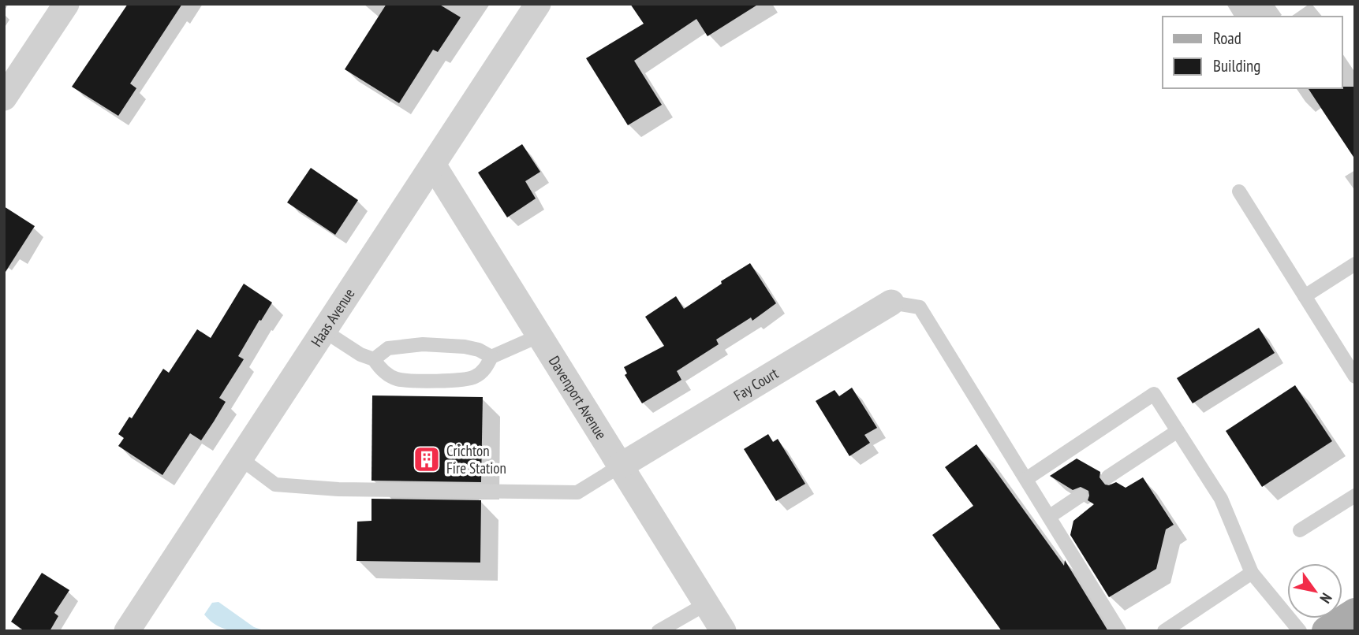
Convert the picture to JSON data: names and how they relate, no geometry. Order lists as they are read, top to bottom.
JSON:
{
  "streets": {
    "street": ["Haas Avenue", "Fay Court", "Davenport Avenue"]
  },
  "crossings": [
    ["Haas Avenue", "Davenport Avenue"],
    ["Fay Court", "Davenport Avenue"]
  ],
  "places": {
    "building": ["Crichton Fire Station"]
  },
  "legend": ["Road", "Building"],
  "north": "bottom right"
}
